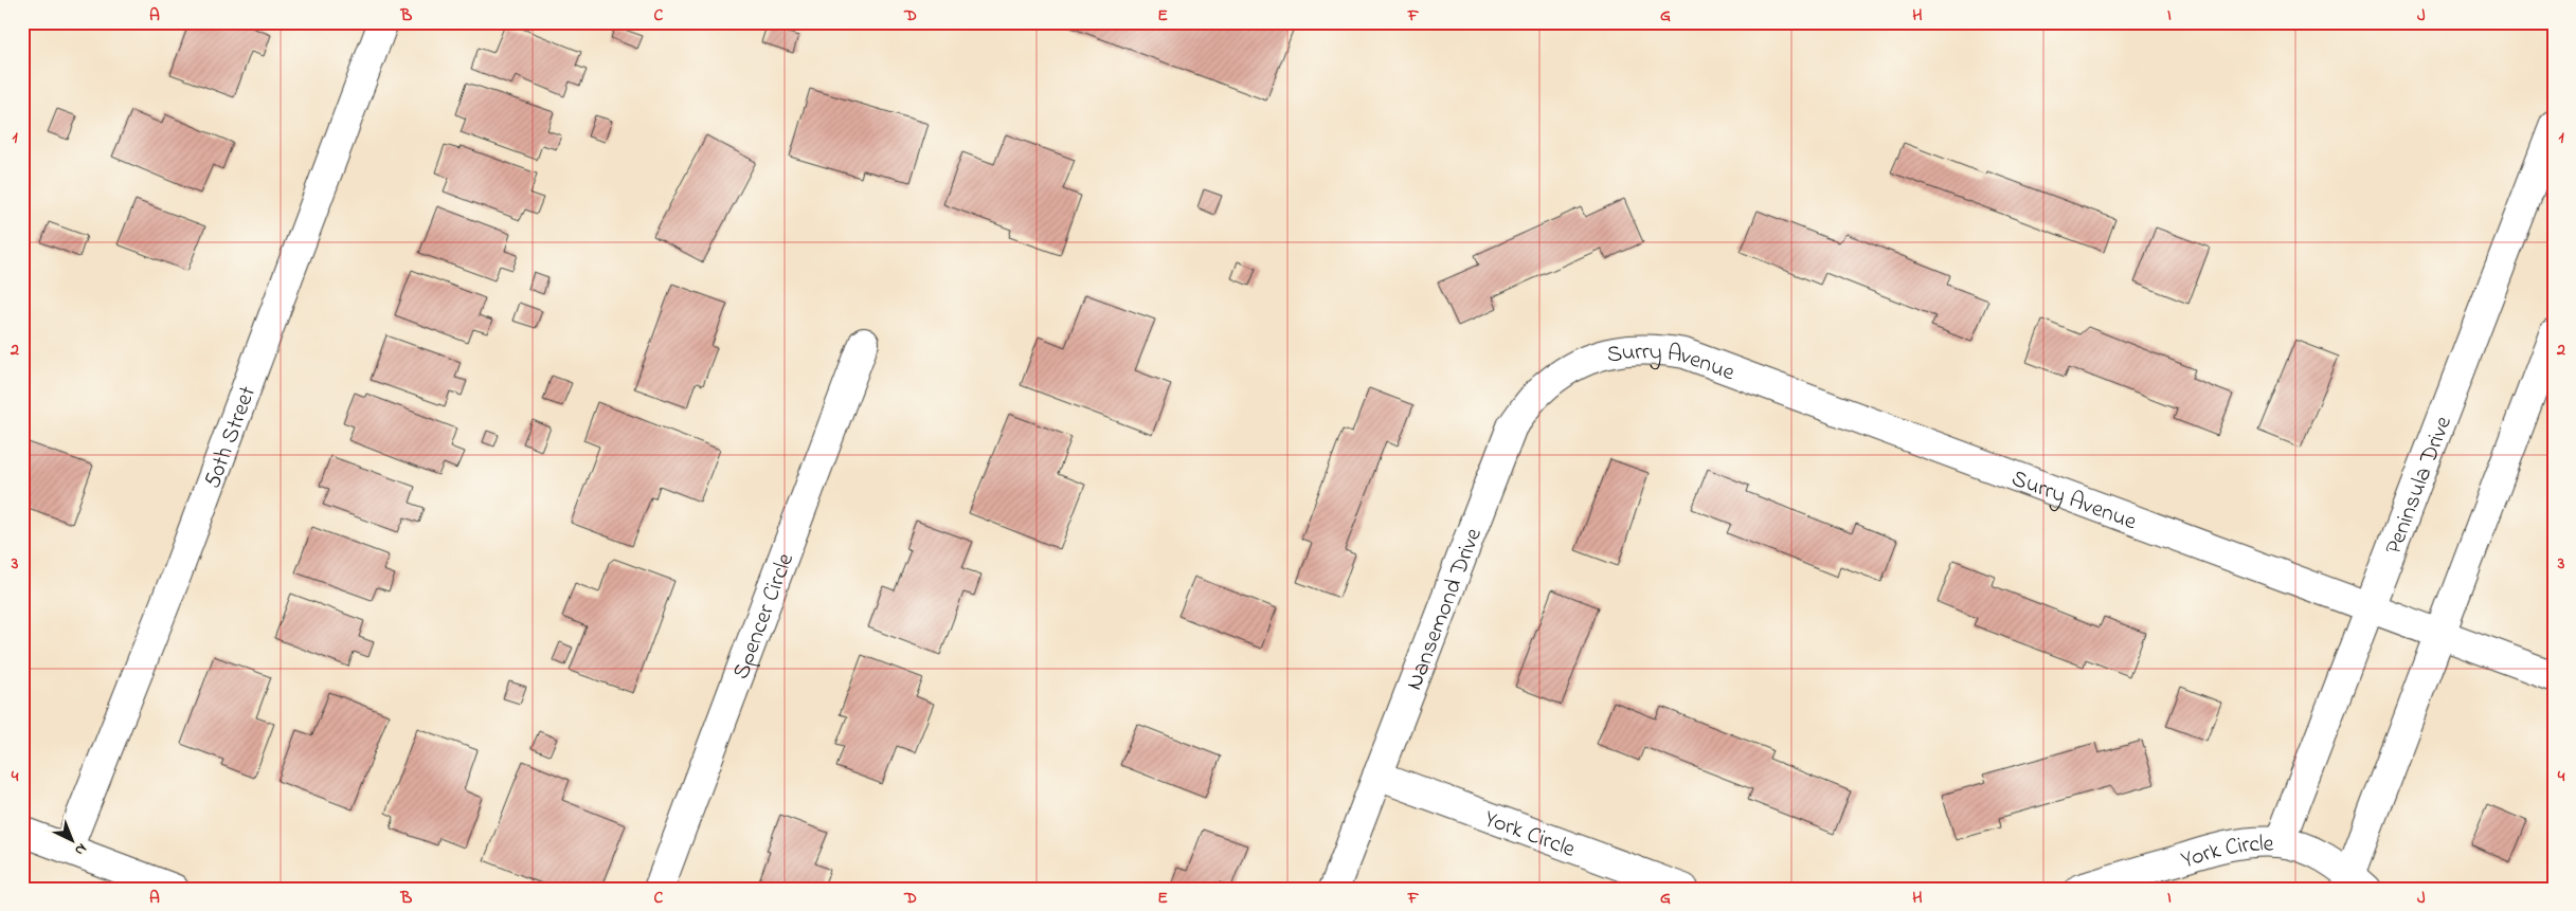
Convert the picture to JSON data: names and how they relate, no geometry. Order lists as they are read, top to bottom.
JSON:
{
  "streets": {
    "street": [
      "Surry Avenue",
      "50th Street",
      "Peninsula Drive",
      "Nansemond Drive",
      "Spencer Circle",
      "York Circle"
    ]
  },
  "crossings": [
    ["Surry Avenue", "Peninsula Drive"],
    ["Surry Avenue", "Nansemond Drive"],
    ["Peninsula Drive", "York Circle"],
    ["Nansemond Drive", "York Circle"]
  ],
  "north": "bottom right",
  "grid": {
    "columns": [
      "A",
      "B",
      "C",
      "D",
      "E",
      "F",
      "G",
      "H",
      "I",
      "J"
    ],
    "rows": [
      "1",
      "2",
      "3",
      "4"
    ]
  }
}
